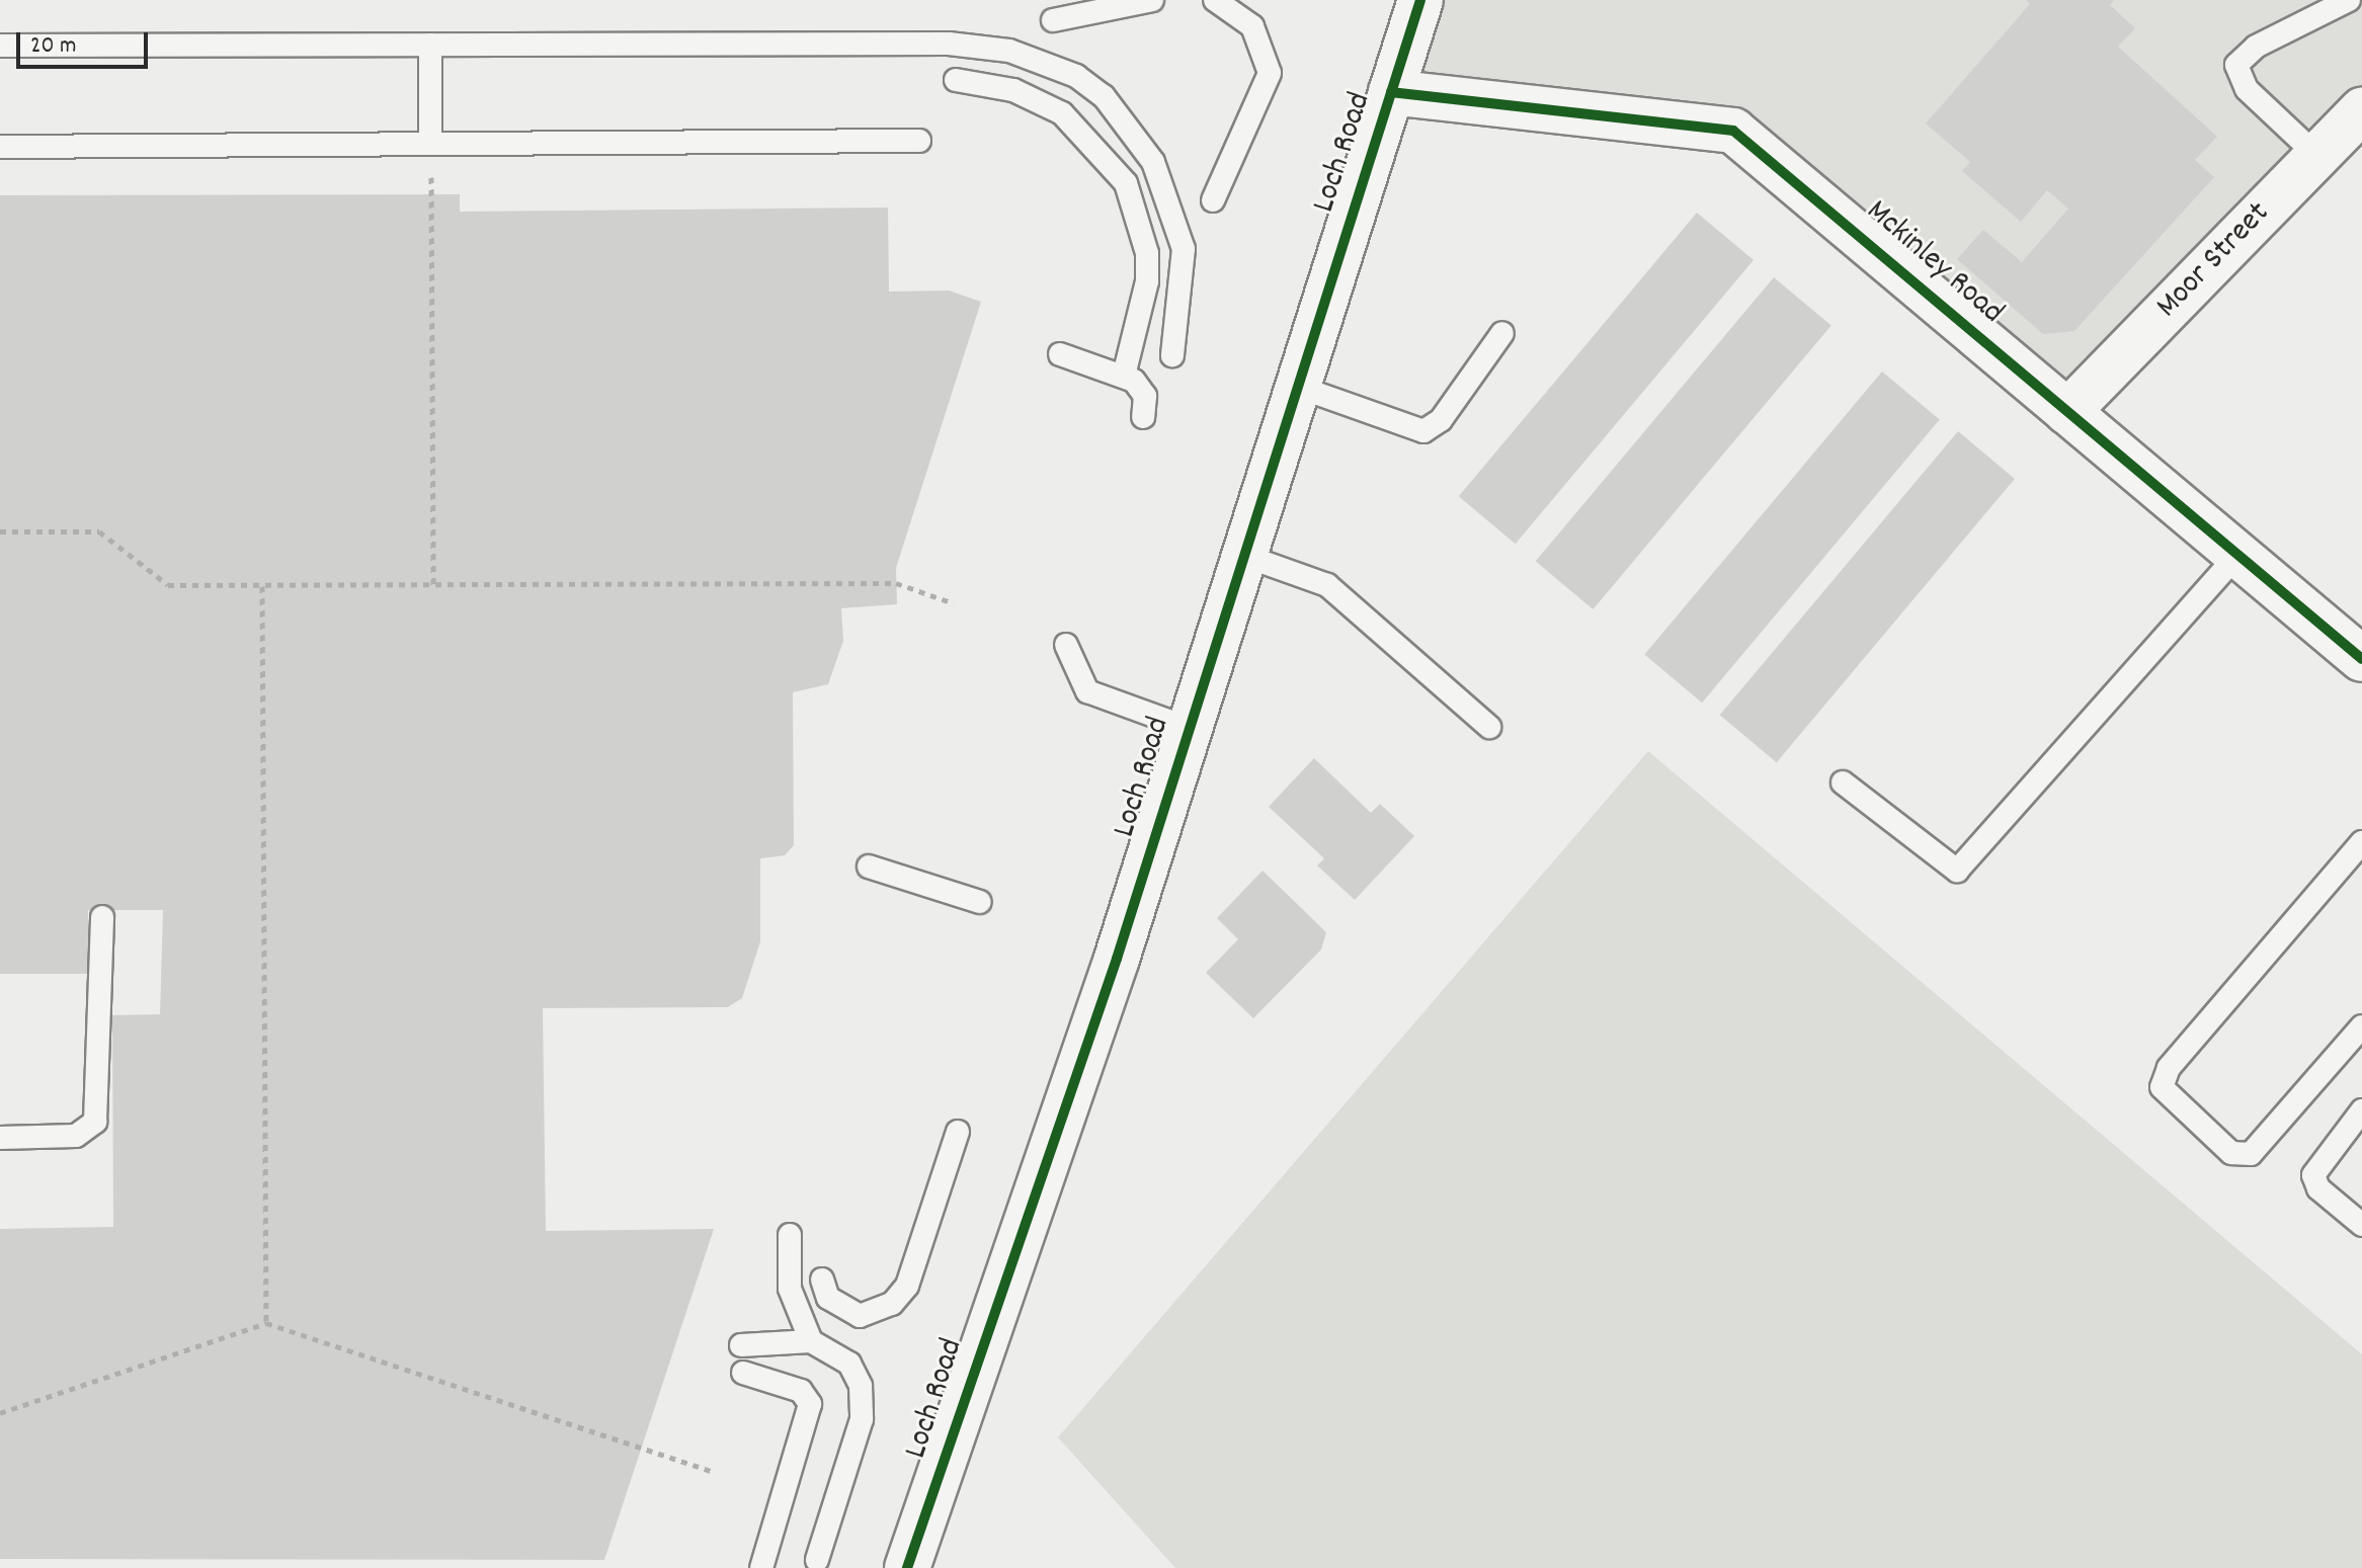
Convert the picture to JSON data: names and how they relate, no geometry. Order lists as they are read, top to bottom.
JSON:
{
  "streets": {
    "street": ["Loch Road", "Moor Street", "Mckinley Road"]
  },
  "crossings": [
    ["Loch Road", "Mckinley Road"],
    ["Moor Street", "Mckinley Road"]
  ],
  "scale_bar": "20 m"
}
